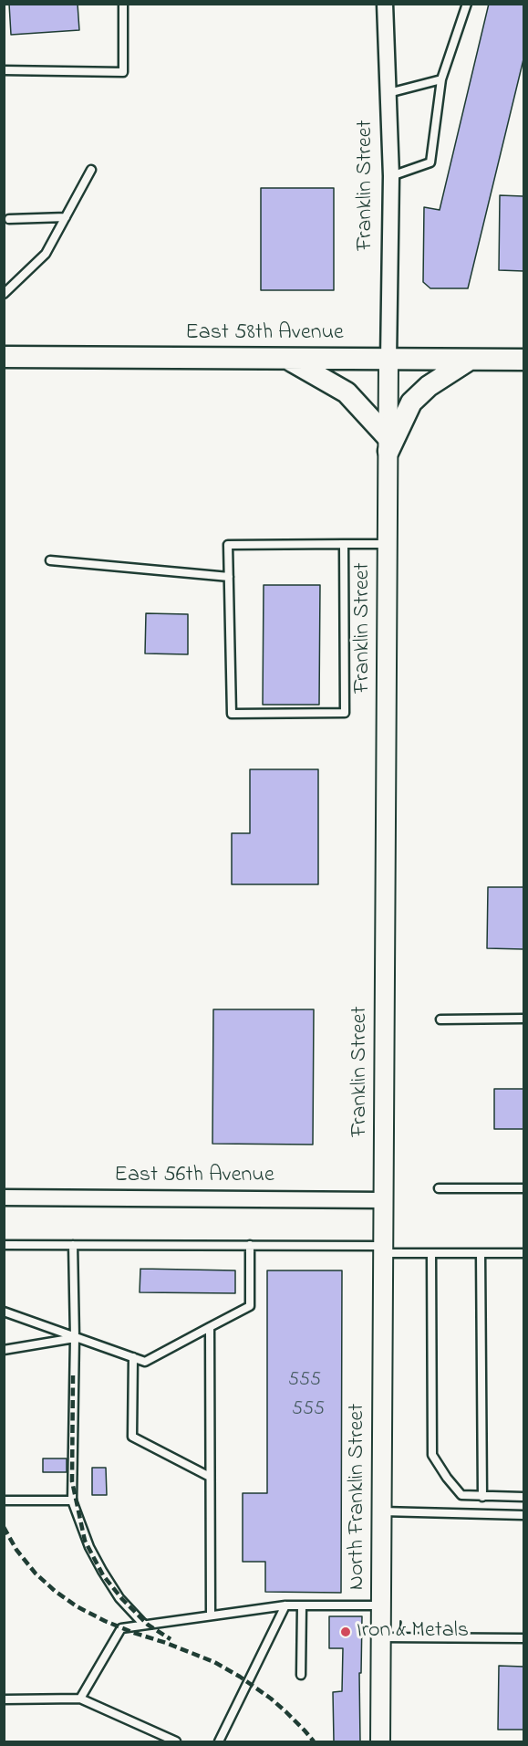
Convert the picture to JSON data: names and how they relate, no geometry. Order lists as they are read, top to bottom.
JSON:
{
  "streets": {
    "main road": ["East 58th Avenue"],
    "street": ["Franklin Street", "East 56th Avenue", "North Franklin Street"]
  },
  "crossings": [
    ["Franklin Street", "East 58th Avenue"],
    ["Franklin Street", "East 56th Avenue"],
    ["Franklin Street", "North Franklin Street"]
  ],
  "places": ["Iron & Metals"],
  "house_numbers": ["555", "555"]
}
